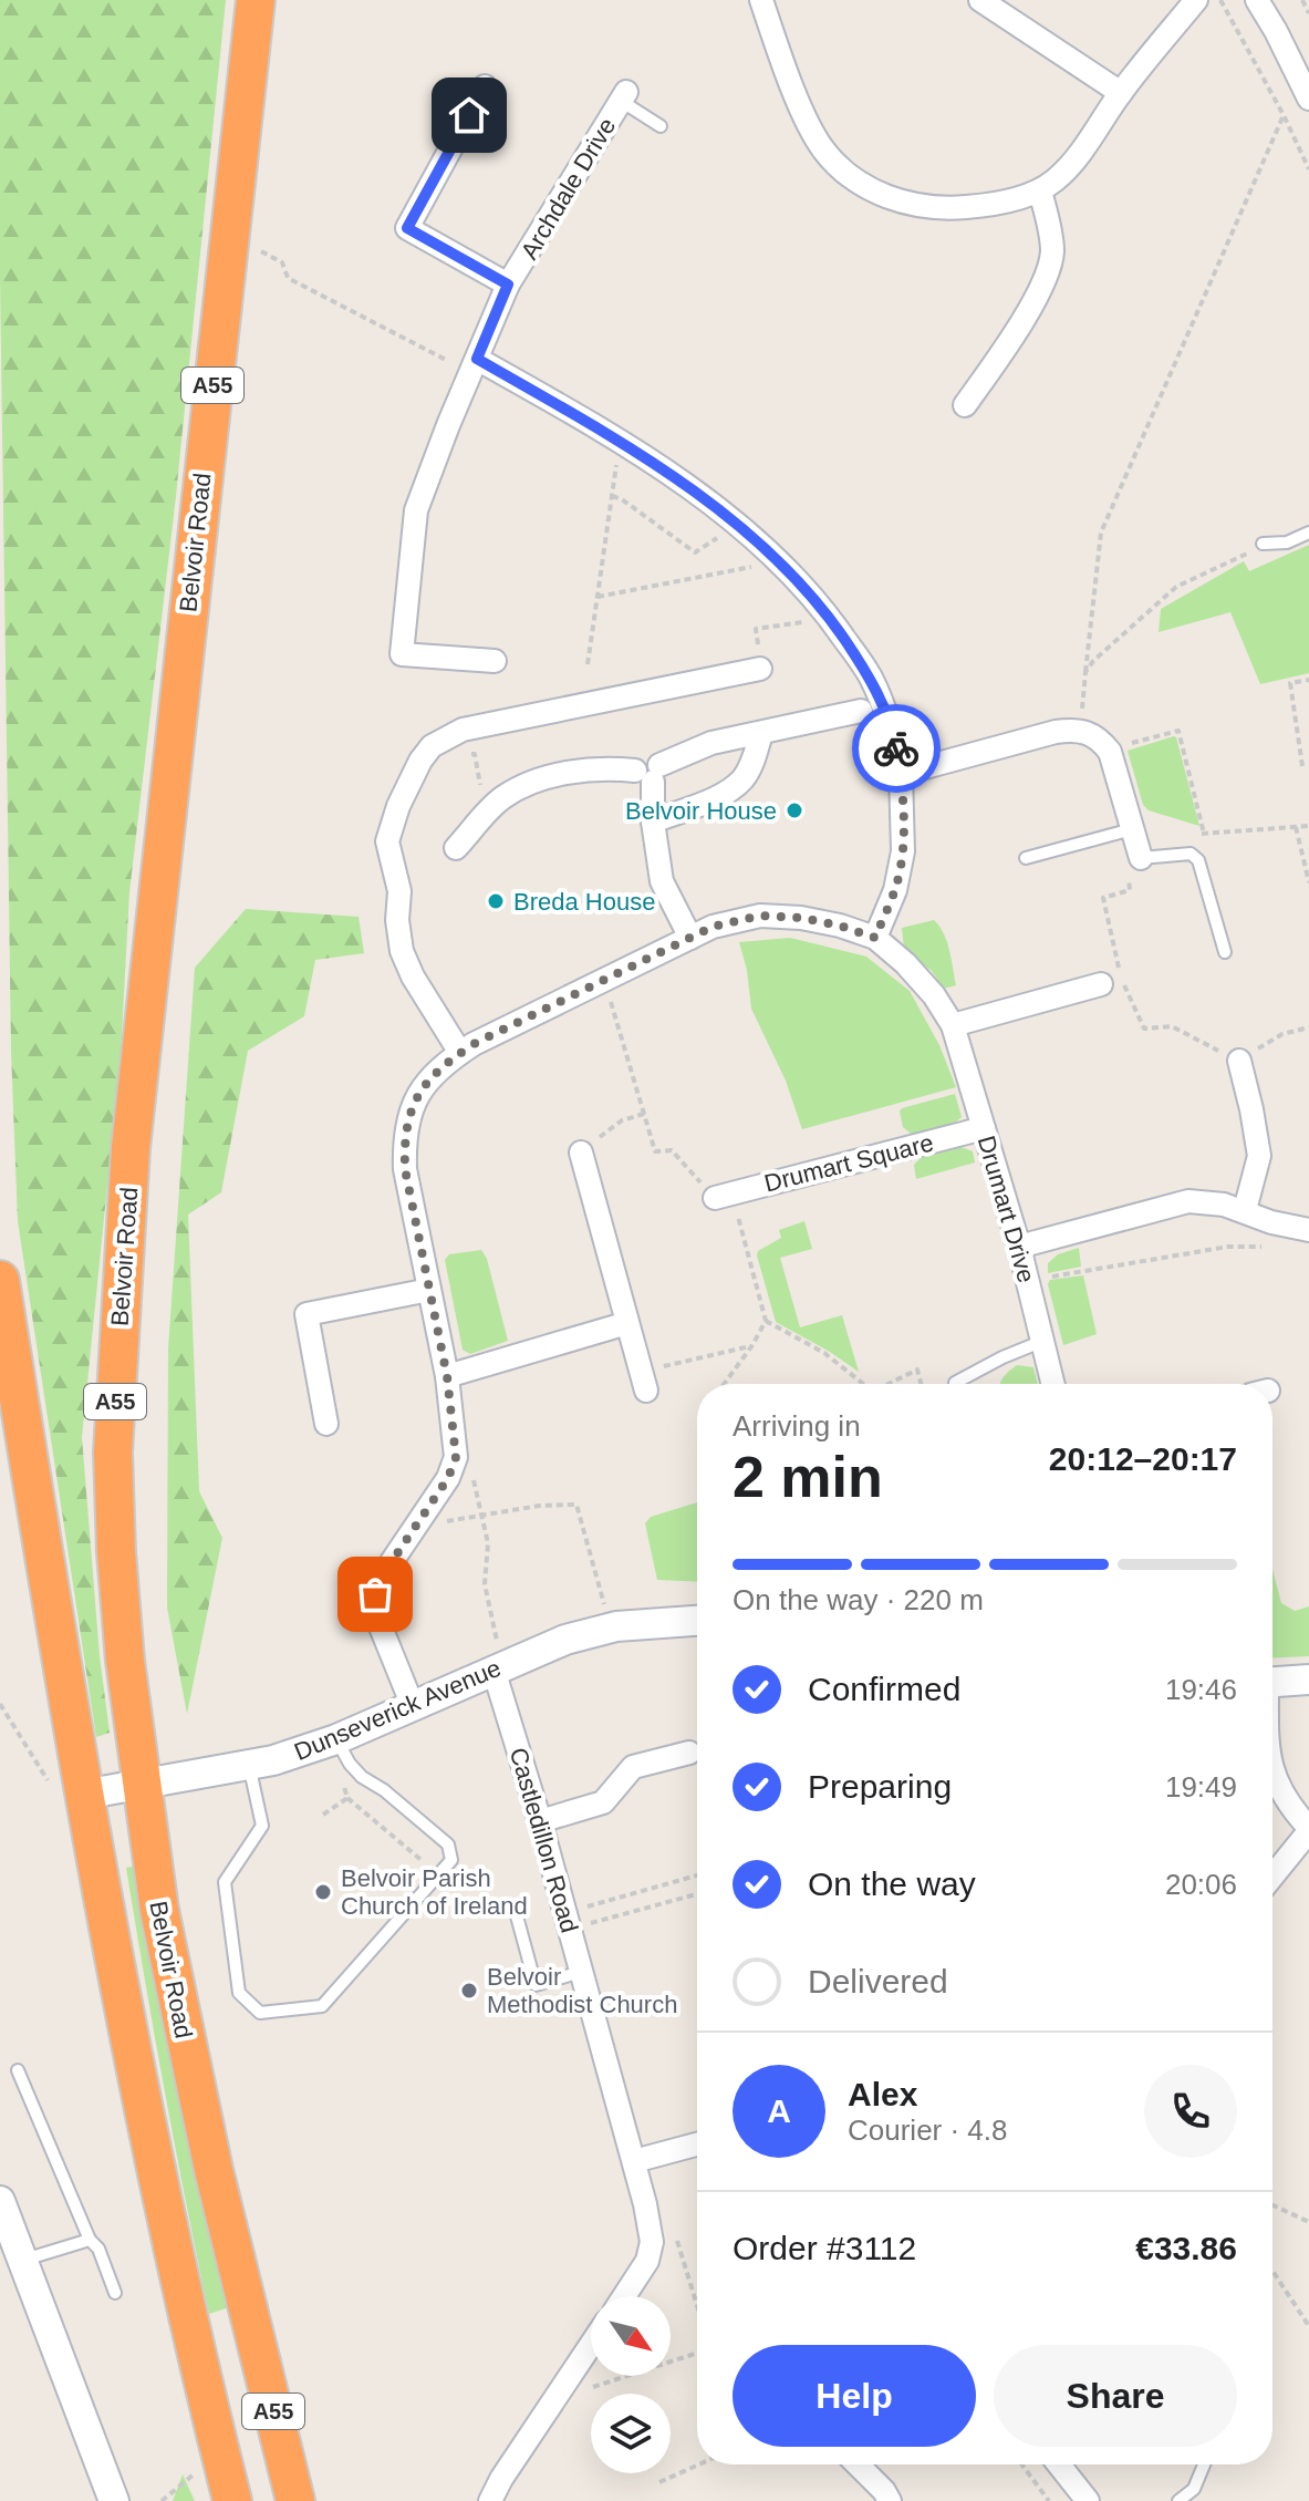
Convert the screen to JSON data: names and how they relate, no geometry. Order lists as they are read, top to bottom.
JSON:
{
  "streets": {
    "highway": ["A55", "Belvoir Road"],
    "street": [
      "Archdale Drive",
      "Drumart Square",
      "Drumart Drive",
      "Dunseverick Avenue",
      "Castledillon Road"
    ]
  },
  "crossings": [
    ["A55", "Dunseverick Avenue"],
    ["Belvoir Road", "Dunseverick Avenue"],
    ["Drumart Square", "Drumart Drive"],
    ["Dunseverick Avenue", "Castledillon Road"]
  ],
  "places": [
    "Belvoir House",
    "Breda House",
    "Belvoir Parish Church of Ireland",
    "Belvoir Methodist Church"
  ],
  "north": "bottom right",
  "page": {
    "heading": ["2 min", "Arriving in", "20:12–20:17"],
    "panel": [
      "Alex",
      "Courier · 4.8",
      "Order #3112",
      "€33.86"
    ],
    "bar": "On the way · 220 m",
    "list": [
      ["Confirmed", "19:46"],
      ["Preparing", "19:49"],
      ["On the way", "20:06"],
      "Delivered"
    ],
    "round": "A",
    "buttons": ["Help", "Share"]
  }
}
